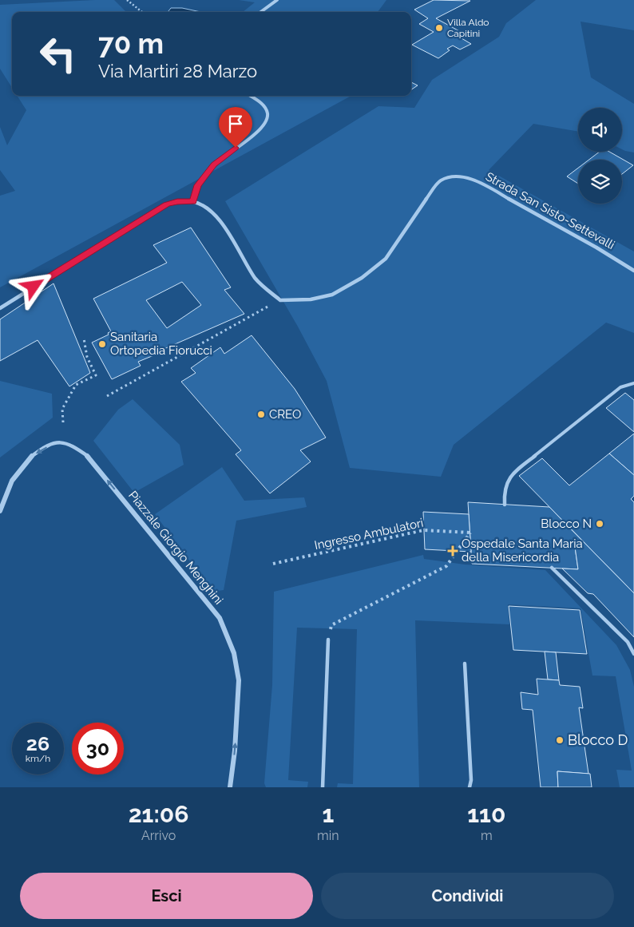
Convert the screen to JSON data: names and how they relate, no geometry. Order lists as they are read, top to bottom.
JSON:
{
  "streets": {
    "street": ["Strada San Sisto-Settevalli", "Piazzale Giorgio Menghini"],
    "path": ["Ingresso Ambulatori"]
  },
  "places": {
    "other": [
      "Villa Aldo Capitini",
      "Sanitaria Ortopedia Fiorucci",
      "CREO",
      "Blocco N",
      "Blocco D"
    ],
    "health": ["Ospedale Santa Maria della Misericordia"]
  },
  "page": {
    "turn": ["70 m", "Via Martiri 28 Marzo"],
    "speed": "26 km/h",
    "limit": "30",
    "eta": [
      "21:06",
      "Arrivo",
      "1",
      "min",
      "110",
      "m"
    ],
    "buttons": ["Esci", "Condividi"]
  }
}
